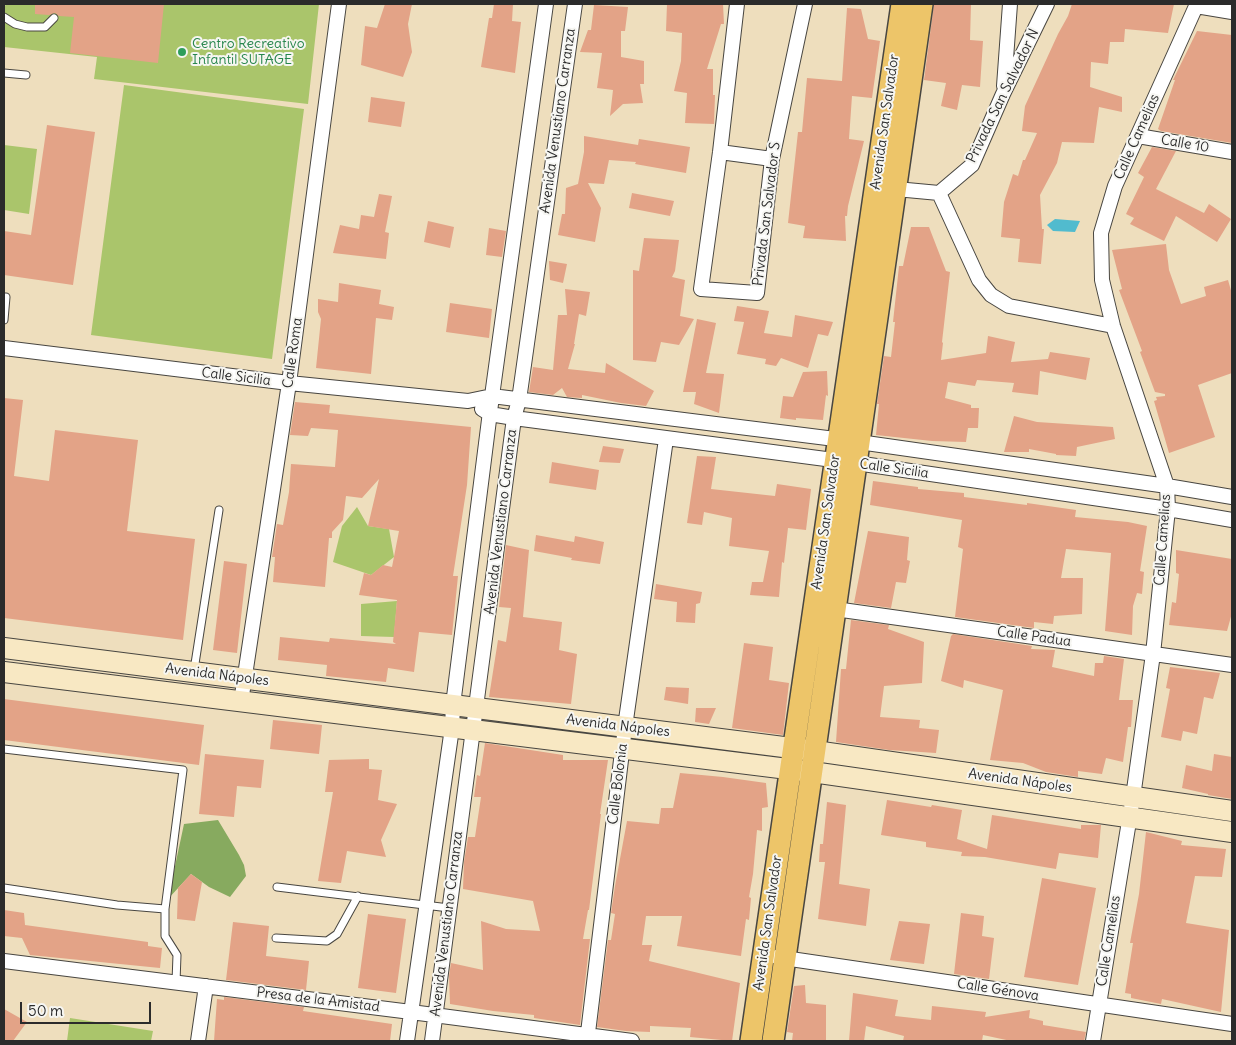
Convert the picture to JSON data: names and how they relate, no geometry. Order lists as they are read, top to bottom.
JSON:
{
  "streets": {
    "main road": ["Avenida San Salvador", "Avenida Nápoles"],
    "street": [
      "Privada San Salvador N",
      "Avenida Venustiano Carranza",
      "Calle Camelias",
      "Calle 10",
      "Privada San Salvador S",
      "Calle Roma",
      "Calle Sicilia",
      "Calle Padua",
      "Calle Bolonia",
      "Calle Génova",
      "Presa de la Amistad"
    ]
  },
  "crossings": [
    ["Avenida Venustiano Carranza", "Calle Sicilia"],
    ["Avenida Venustiano Carranza", "Avenida Nápoles"],
    ["Avenida Venustiano Carranza", "Presa de la Amistad"],
    ["Avenida San Salvador", "Calle Sicilia"],
    ["Avenida San Salvador", "Calle Padua"],
    ["Avenida San Salvador", "Avenida Nápoles"],
    ["Avenida San Salvador", "Calle Génova"],
    ["Calle Camelias", "Calle 10"],
    ["Calle Camelias", "Calle Sicilia"],
    ["Calle Camelias", "Calle Padua"],
    ["Calle Camelias", "Avenida Nápoles"],
    ["Calle Camelias", "Calle Génova"],
    ["Calle Roma", "Calle Sicilia"],
    ["Calle Roma", "Avenida Nápoles"],
    ["Calle Sicilia", "Calle Bolonia"],
    ["Avenida Nápoles", "Calle Bolonia"],
    ["Calle Bolonia", "Presa de la Amistad"]
  ],
  "places": ["Centro Recreativo Infantil SUTAGE"],
  "scale_bar": "50 m"
}
